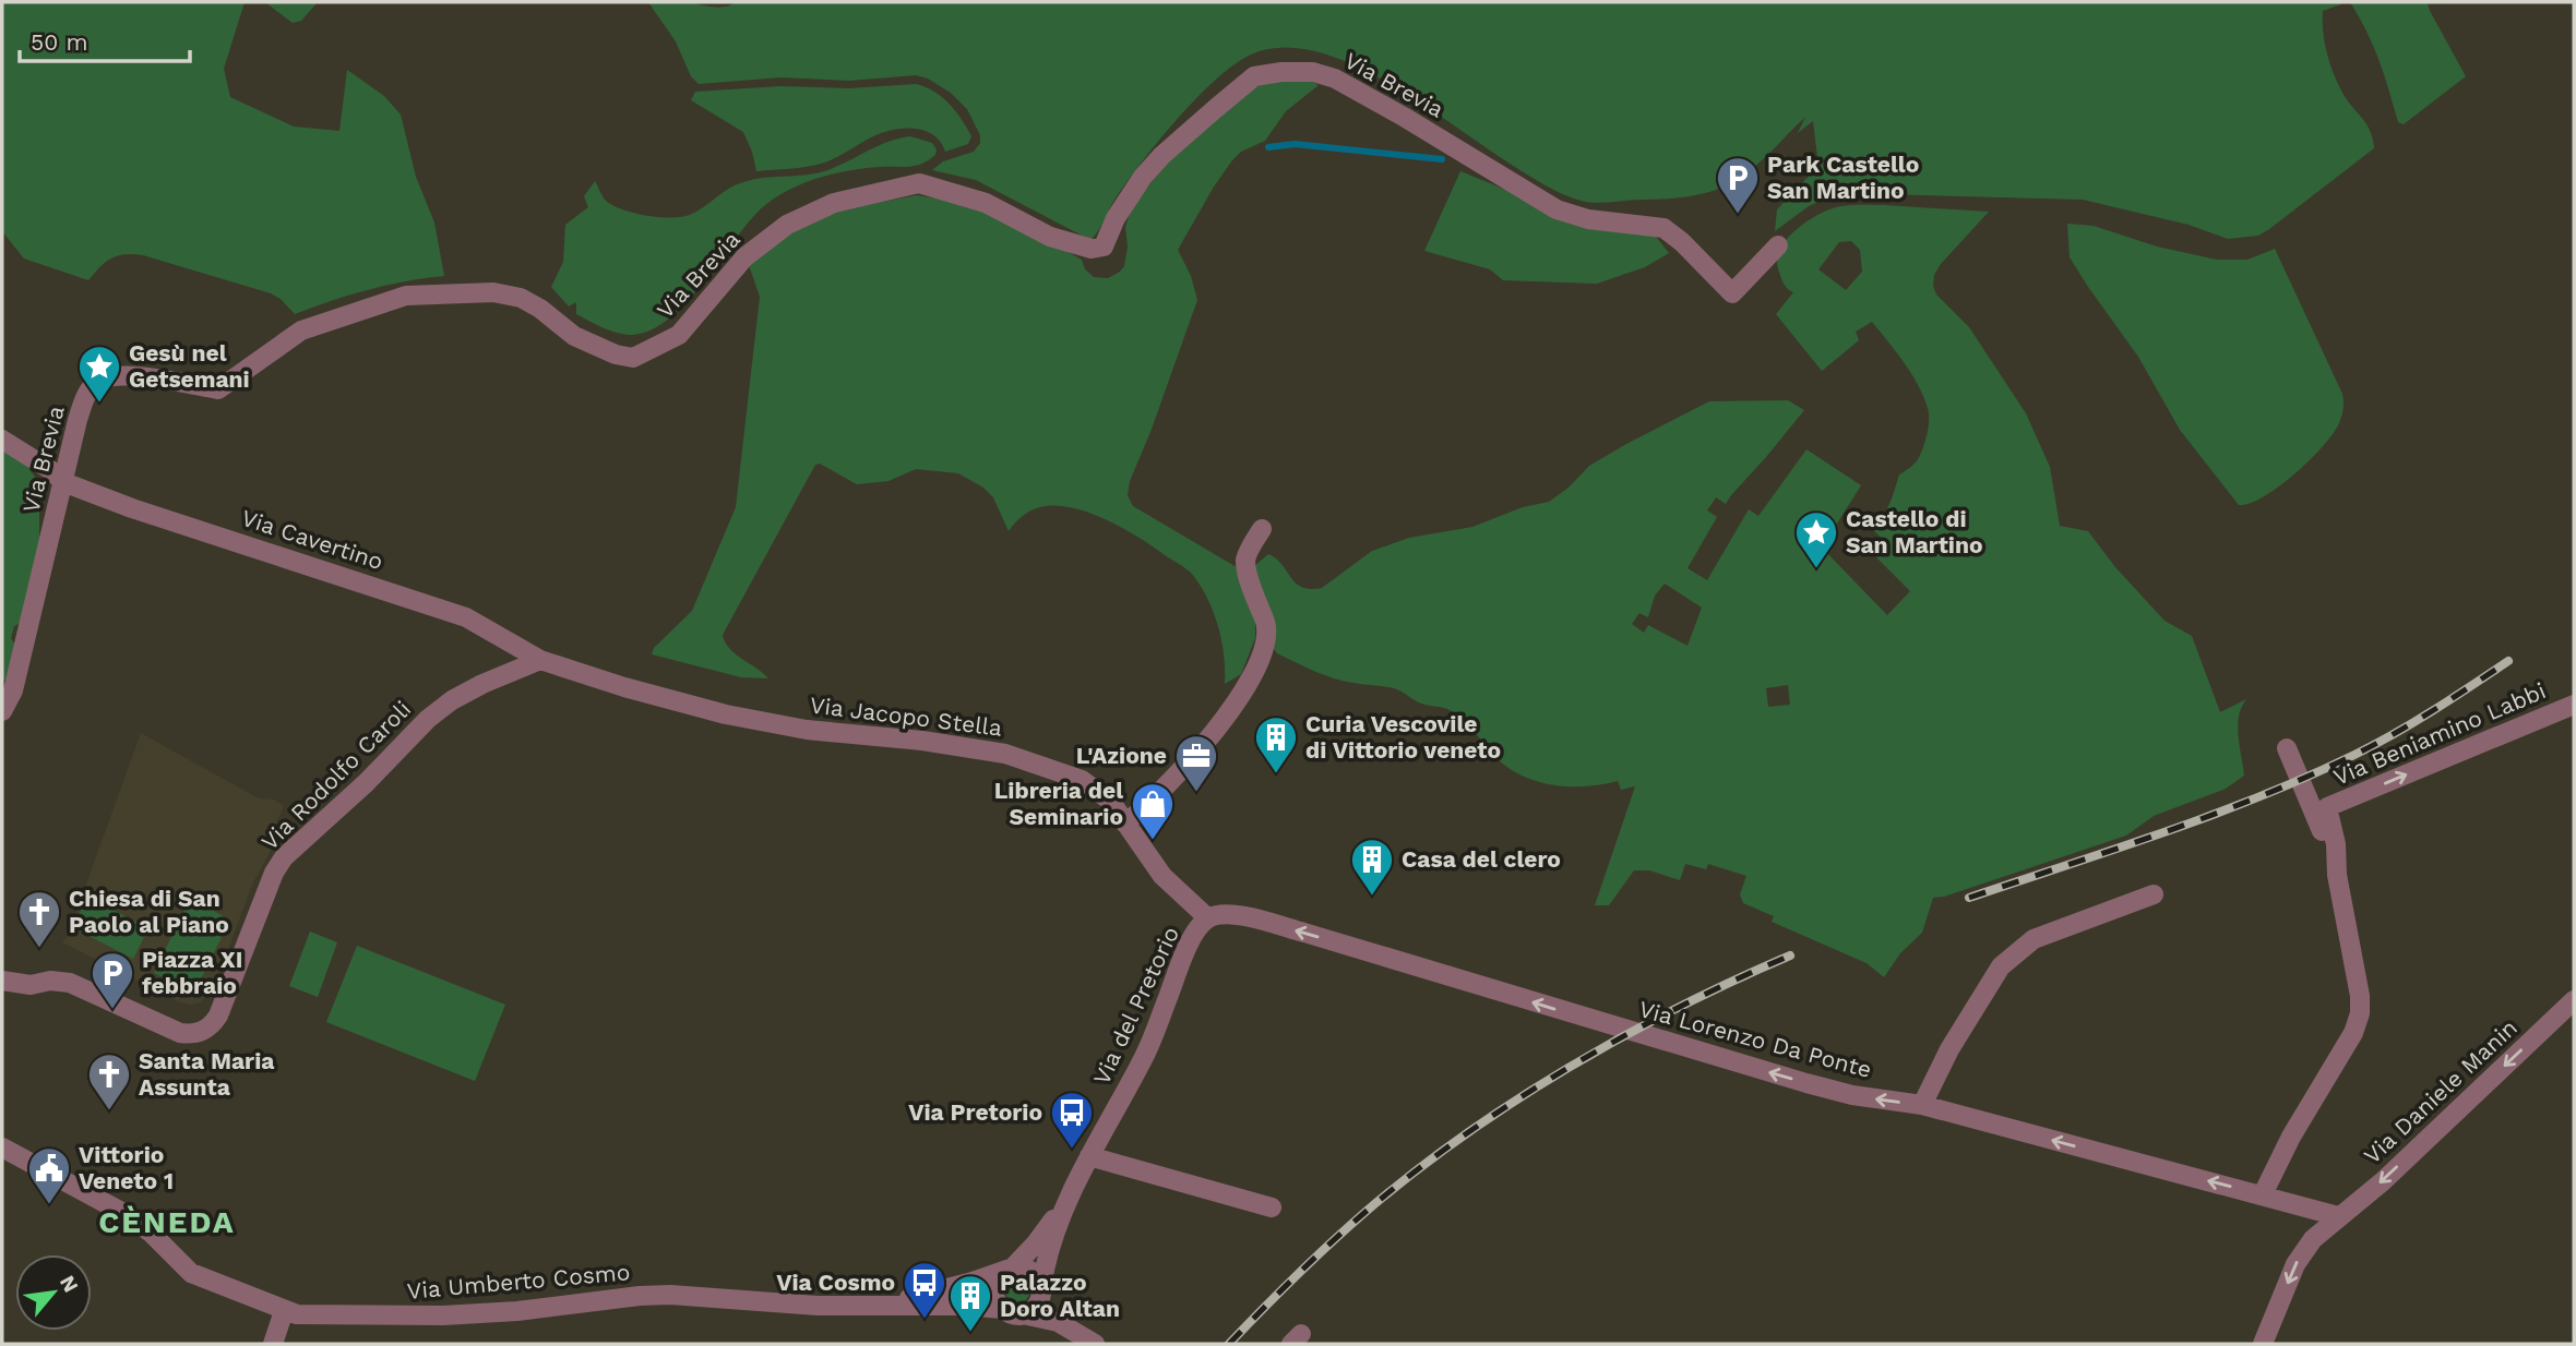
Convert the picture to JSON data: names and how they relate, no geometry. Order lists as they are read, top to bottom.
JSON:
{
  "streets": {
    "street": [
      "Via Brevia",
      "Via Cavertino",
      "Via Jacopo Stella",
      "Via Beniamino Labbi",
      "Via Rodolfo Caroli",
      "Via del Pretorio",
      "Via Lorenzo Da Ponte",
      "Via Daniele Manin",
      "Via Umberto Cosmo"
    ]
  },
  "crossings": [
    ["Via Brevia", "Via Cavertino"],
    ["Via Cavertino", "Via Jacopo Stella"],
    ["Via Cavertino", "Via Rodolfo Caroli"],
    ["Via Jacopo Stella", "Via Rodolfo Caroli"],
    ["Via Jacopo Stella", "Via del Pretorio"],
    ["Via Jacopo Stella", "Via Lorenzo Da Ponte"],
    ["Via Beniamino Labbi", "Via Lorenzo Da Ponte"],
    ["Via del Pretorio", "Via Lorenzo Da Ponte"],
    ["Via del Pretorio", "Via Umberto Cosmo"],
    ["Via Lorenzo Da Ponte", "Via Daniele Manin"]
  ],
  "one_way": ["Via Beniamino Labbi", "Via Lorenzo Da Ponte", "Via Daniele Manin"],
  "districts": ["CÈNEDA"],
  "places": {
    "parking": ["Park Castello San Martino", "Piazza XI febbraio"],
    "place": ["Gesù nel Getsemani", "Castello di San Martino"],
    "building": ["Curia Vescovile di Vittorio veneto", "Casa del clero", "Palazzo Doro Altan"],
    "office": ["L'Azione"],
    "shop": ["Libreria del Seminario"],
    "church": ["Chiesa di San Paolo al Piano", "Santa Maria Assunta"],
    "bus stop": ["Via Pretorio", "Via Cosmo"],
    "public building": ["Vittorio Veneto 1"]
  },
  "scale_bar": "50 m",
  "north": "top right"
}
